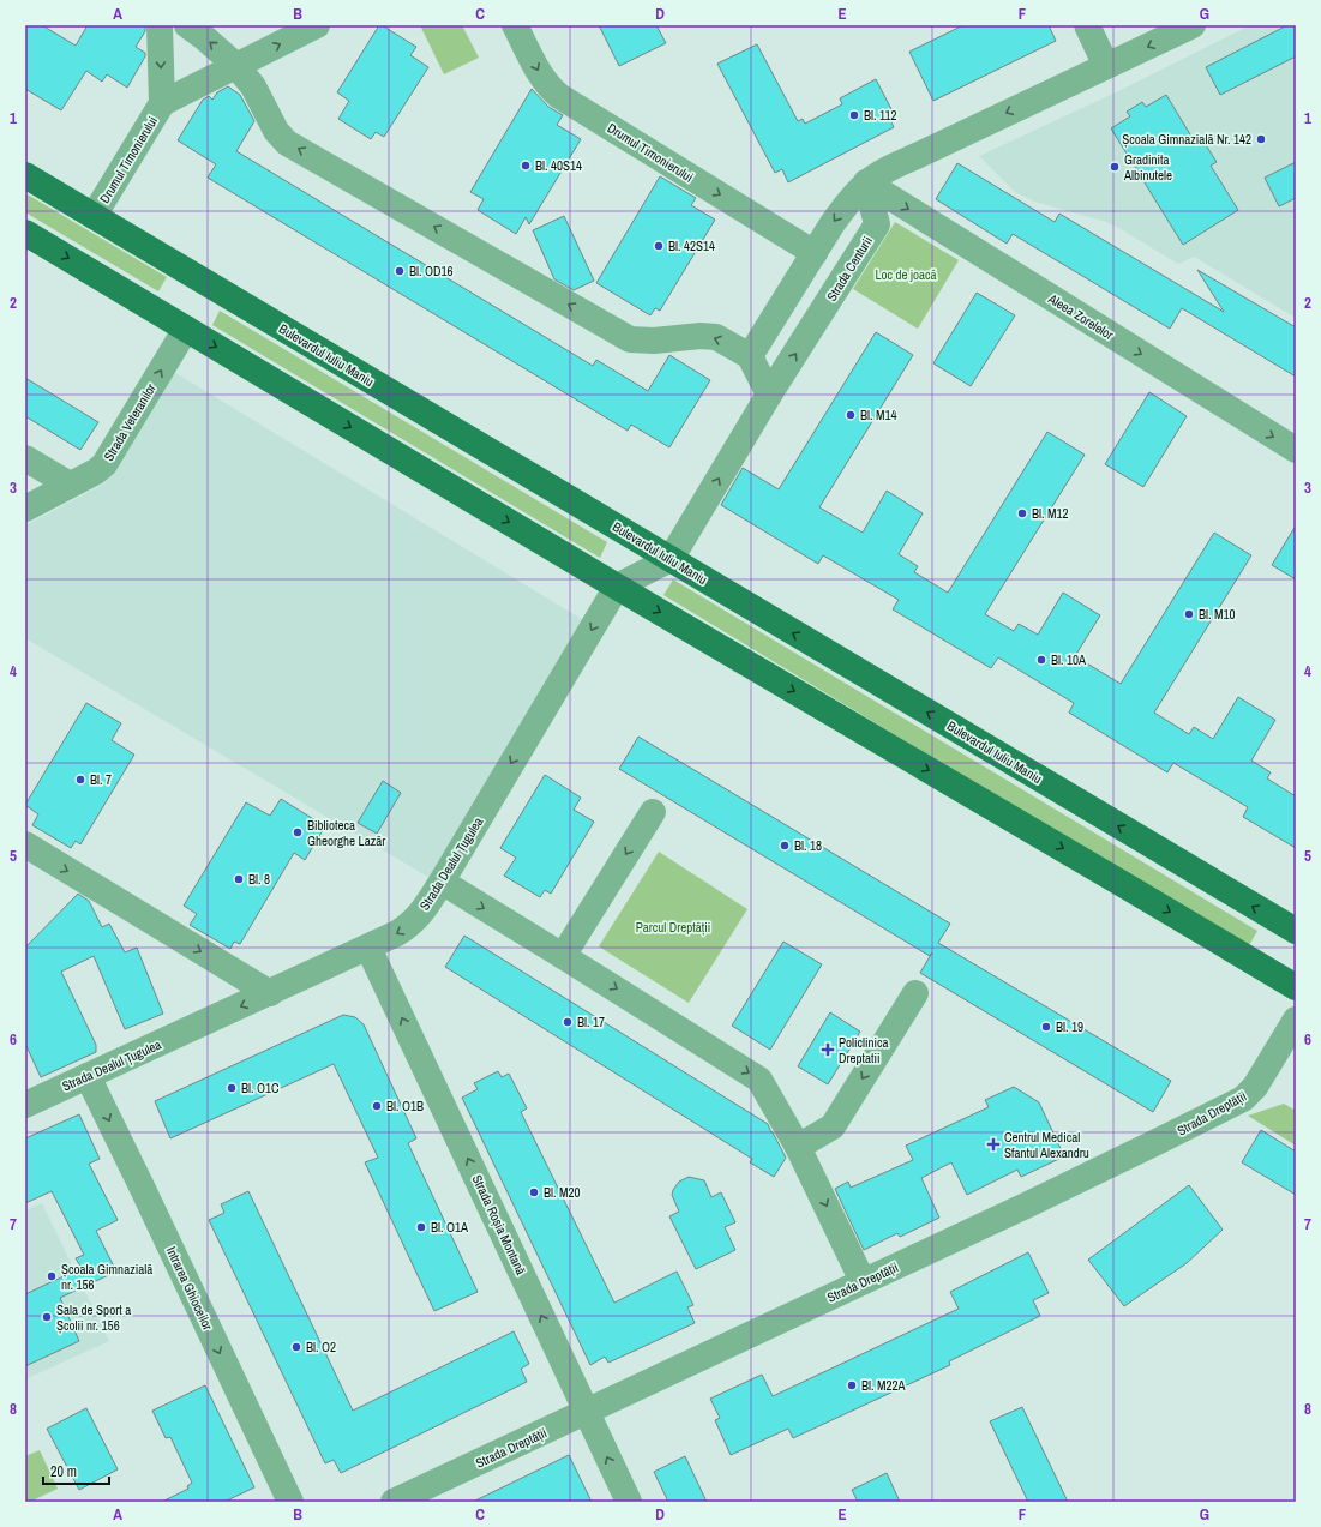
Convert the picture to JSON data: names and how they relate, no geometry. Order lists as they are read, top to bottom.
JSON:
{
  "streets": {
    "main road": ["Bulevardul Iuliu Maniu"],
    "street": [
      "Drumul Timonierului",
      "Strada Centurii",
      "Aleea Zorelelor",
      "Strada Veteranilor",
      "Strada Dealul Țugulea",
      "Strada Dreptății",
      "Strada Roșia Montană",
      "Intrarea Ghioceilor"
    ]
  },
  "crossings": [
    ["Drumul Timonierului", "Bulevardul Iuliu Maniu"],
    ["Strada Centurii", "Aleea Zorelelor"],
    ["Strada Centurii", "Bulevardul Iuliu Maniu"],
    ["Strada Dealul Țugulea", "Strada Roșia Montană"],
    ["Strada Dealul Țugulea", "Intrarea Ghioceilor"],
    ["Strada Dreptății", "Strada Roșia Montană"]
  ],
  "one_way": [
    "Aleea Zorelelor",
    "Strada Veteranilor",
    "Strada Dealul Țugulea",
    "Strada Roșia Montană",
    "Intrarea Ghioceilor"
  ],
  "parks": ["Loc de joacă", "Parcul Dreptății"],
  "places": {
    "other": [
      "Bl. 112",
      "Școala Gimnazială Nr. 142",
      "Bl. 40S14",
      "Gradinita Albinutele",
      "Bl. 42S14",
      "Bl. OD16",
      "Bl. M14",
      "Bl. M12",
      "Bl. M10",
      "Bl. 10A",
      "Bl. 7",
      "Biblioteca Gheorghe Lazăr",
      "Bl. 18",
      "Bl. 8",
      "Bl. 17",
      "Bl. 19",
      "Bl. O1C",
      "Bl. O1B",
      "Bl. M20",
      "Bl. O1A",
      "Școala Gimnazială nr. 156",
      "Sala de Sport a Școlii nr. 156",
      "Bl. O2",
      "Bl. M22A"
    ],
    "health": ["Policlinica Dreptatii", "Centrul Medical Sfantul Alexandru"]
  },
  "scale_bar": "20 m",
  "grid": {
    "columns": [
      "A",
      "B",
      "C",
      "D",
      "E",
      "F",
      "G"
    ],
    "rows": [
      "1",
      "2",
      "3",
      "4",
      "5",
      "6",
      "7",
      "8"
    ]
  }
}
